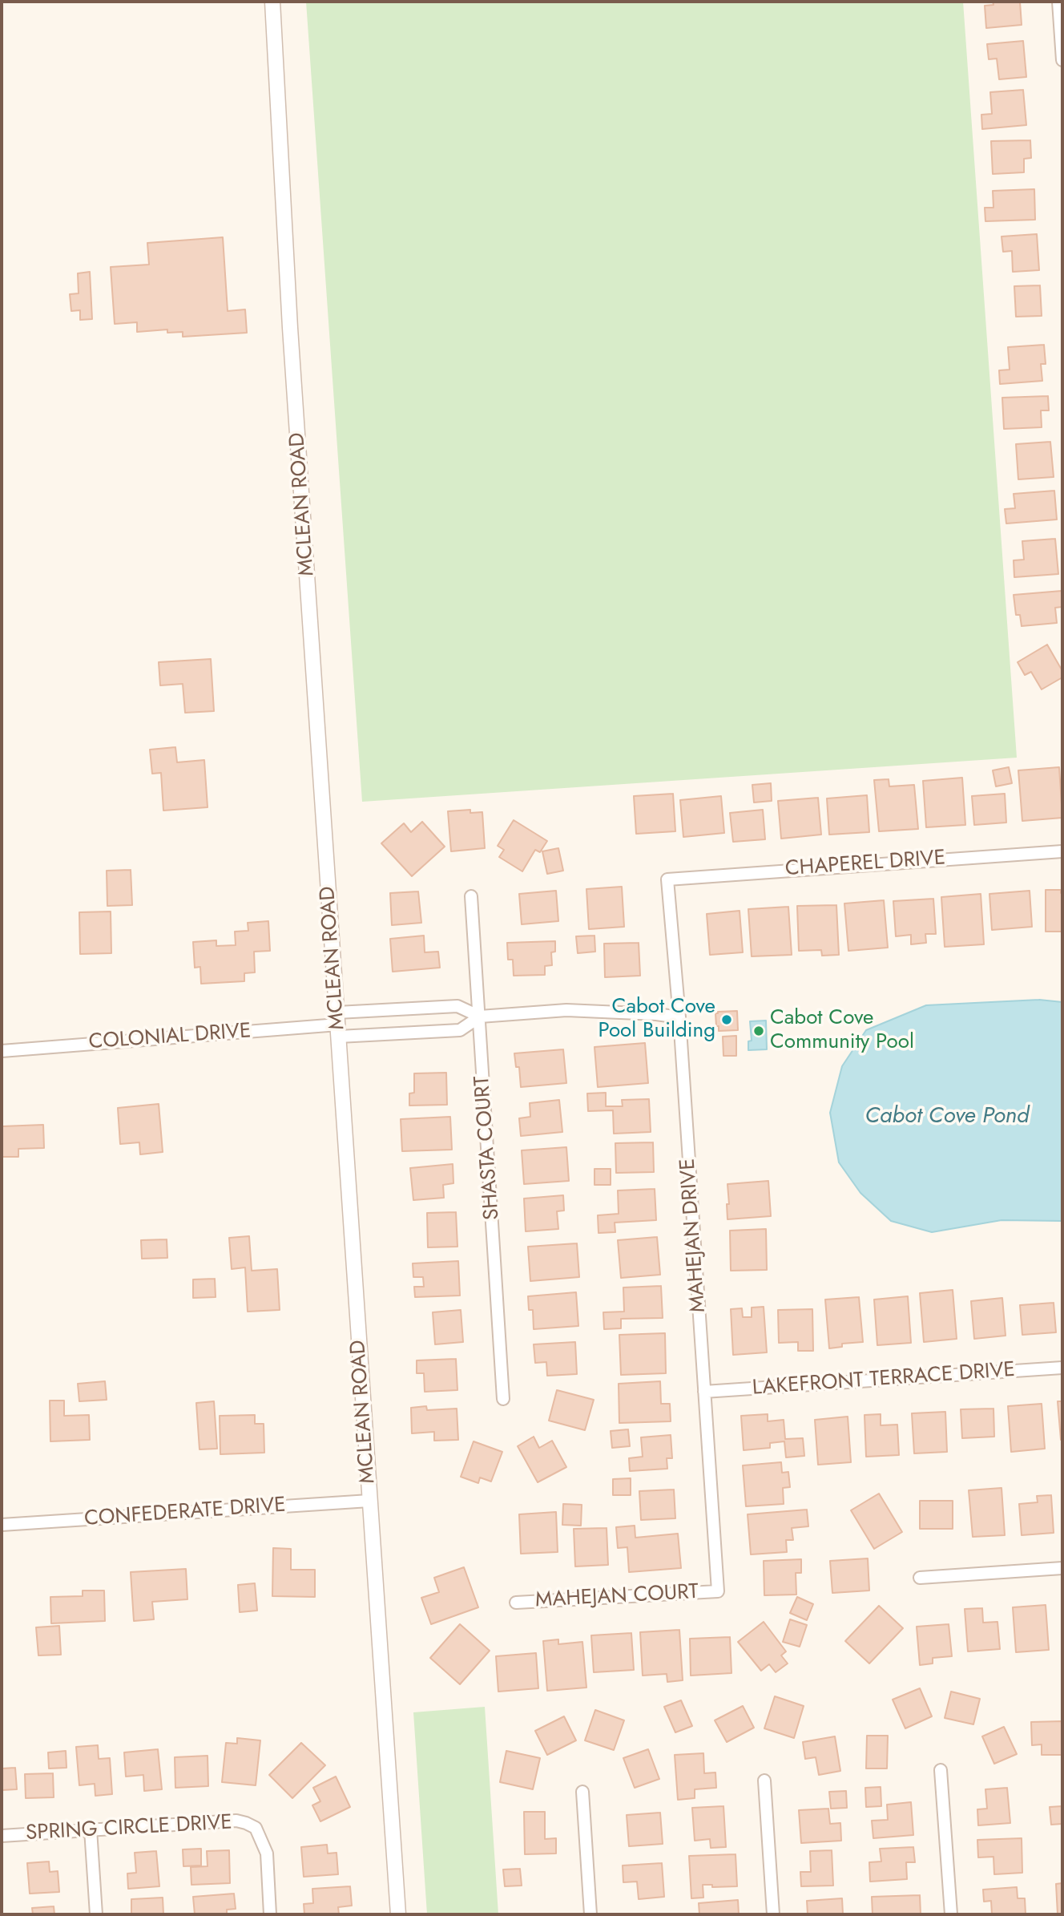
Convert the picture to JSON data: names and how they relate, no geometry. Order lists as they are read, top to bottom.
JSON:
{
  "streets": {
    "street": [
      "MCLEAN ROAD",
      "CHAPEREL DRIVE",
      "COLONIAL DRIVE",
      "SHASTA COURT",
      "MAHEJAN DRIVE",
      "LAKEFRONT TERRACE DRIVE",
      "CONFEDERATE DRIVE",
      "MAHEJAN COURT",
      "SPRING CIRCLE DRIVE"
    ]
  },
  "crossings": [
    ["MCLEAN ROAD", "COLONIAL DRIVE"],
    ["MCLEAN ROAD", "CONFEDERATE DRIVE"],
    ["CHAPEREL DRIVE", "MAHEJAN DRIVE"],
    ["MAHEJAN DRIVE", "LAKEFRONT TERRACE DRIVE"],
    ["MAHEJAN DRIVE", "MAHEJAN COURT"]
  ],
  "water": ["Cabot Cove Pond"],
  "places": ["Cabot Cove Pool Building", "Cabot Cove Community Pool"]
}
